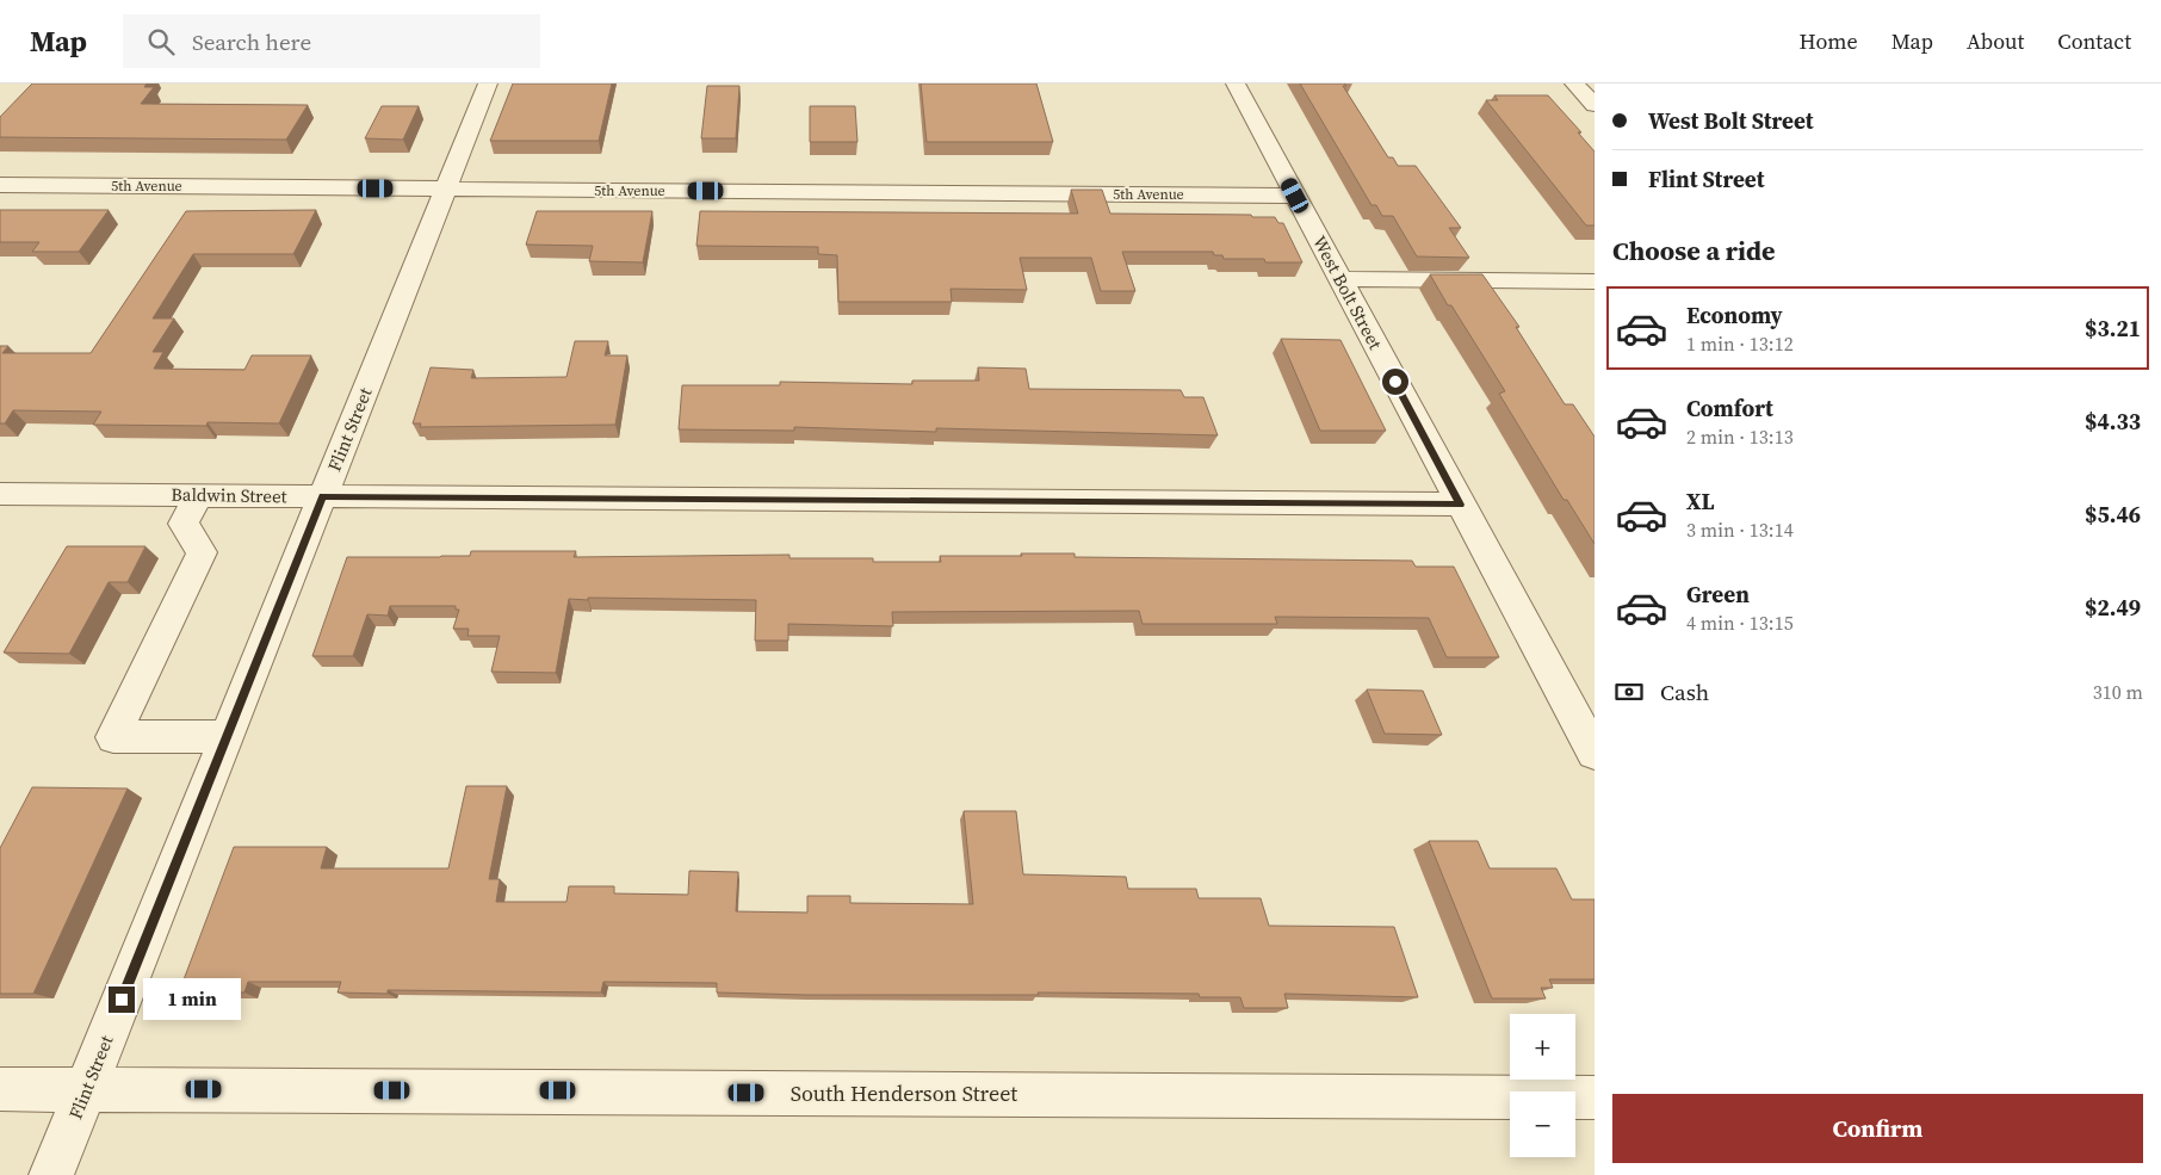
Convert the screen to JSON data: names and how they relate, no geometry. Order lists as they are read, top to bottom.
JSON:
{
  "streets": {
    "street": [
      "5th Avenue",
      "West Bolt Street",
      "Flint Street",
      "Baldwin Street",
      "South Henderson Street"
    ]
  },
  "crossings": [
    ["5th Avenue", "West Bolt Street"],
    ["5th Avenue", "Flint Street"],
    ["West Bolt Street", "Baldwin Street"],
    ["Flint Street", "Baldwin Street"],
    ["Flint Street", "South Henderson Street"]
  ],
  "page": {
    "header": "Map",
    "search": "Search here",
    "nav": [
      "Home",
      "Map",
      "About",
      "Contact"
    ],
    "banner": ["West Bolt Street", "Flint Street"],
    "heading": "Choose a ride",
    "list": [
      {
        "name": "Economy",
        "note": "1 min · 13:12",
        "value": "$3.21"
      },
      {
        "name": "Comfort",
        "note": "2 min · 13:13",
        "value": "$4.33"
      },
      {
        "name": "XL",
        "note": "3 min · 13:14",
        "value": "$5.46"
      },
      {
        "name": "Green",
        "note": "4 min · 13:15",
        "value": "$2.49"
      }
    ],
    "pay": ["Cash", "310 m"],
    "bubble": "1 min",
    "map_buttons": ["+", "−"],
    "buttons": "Confirm"
  }
}
